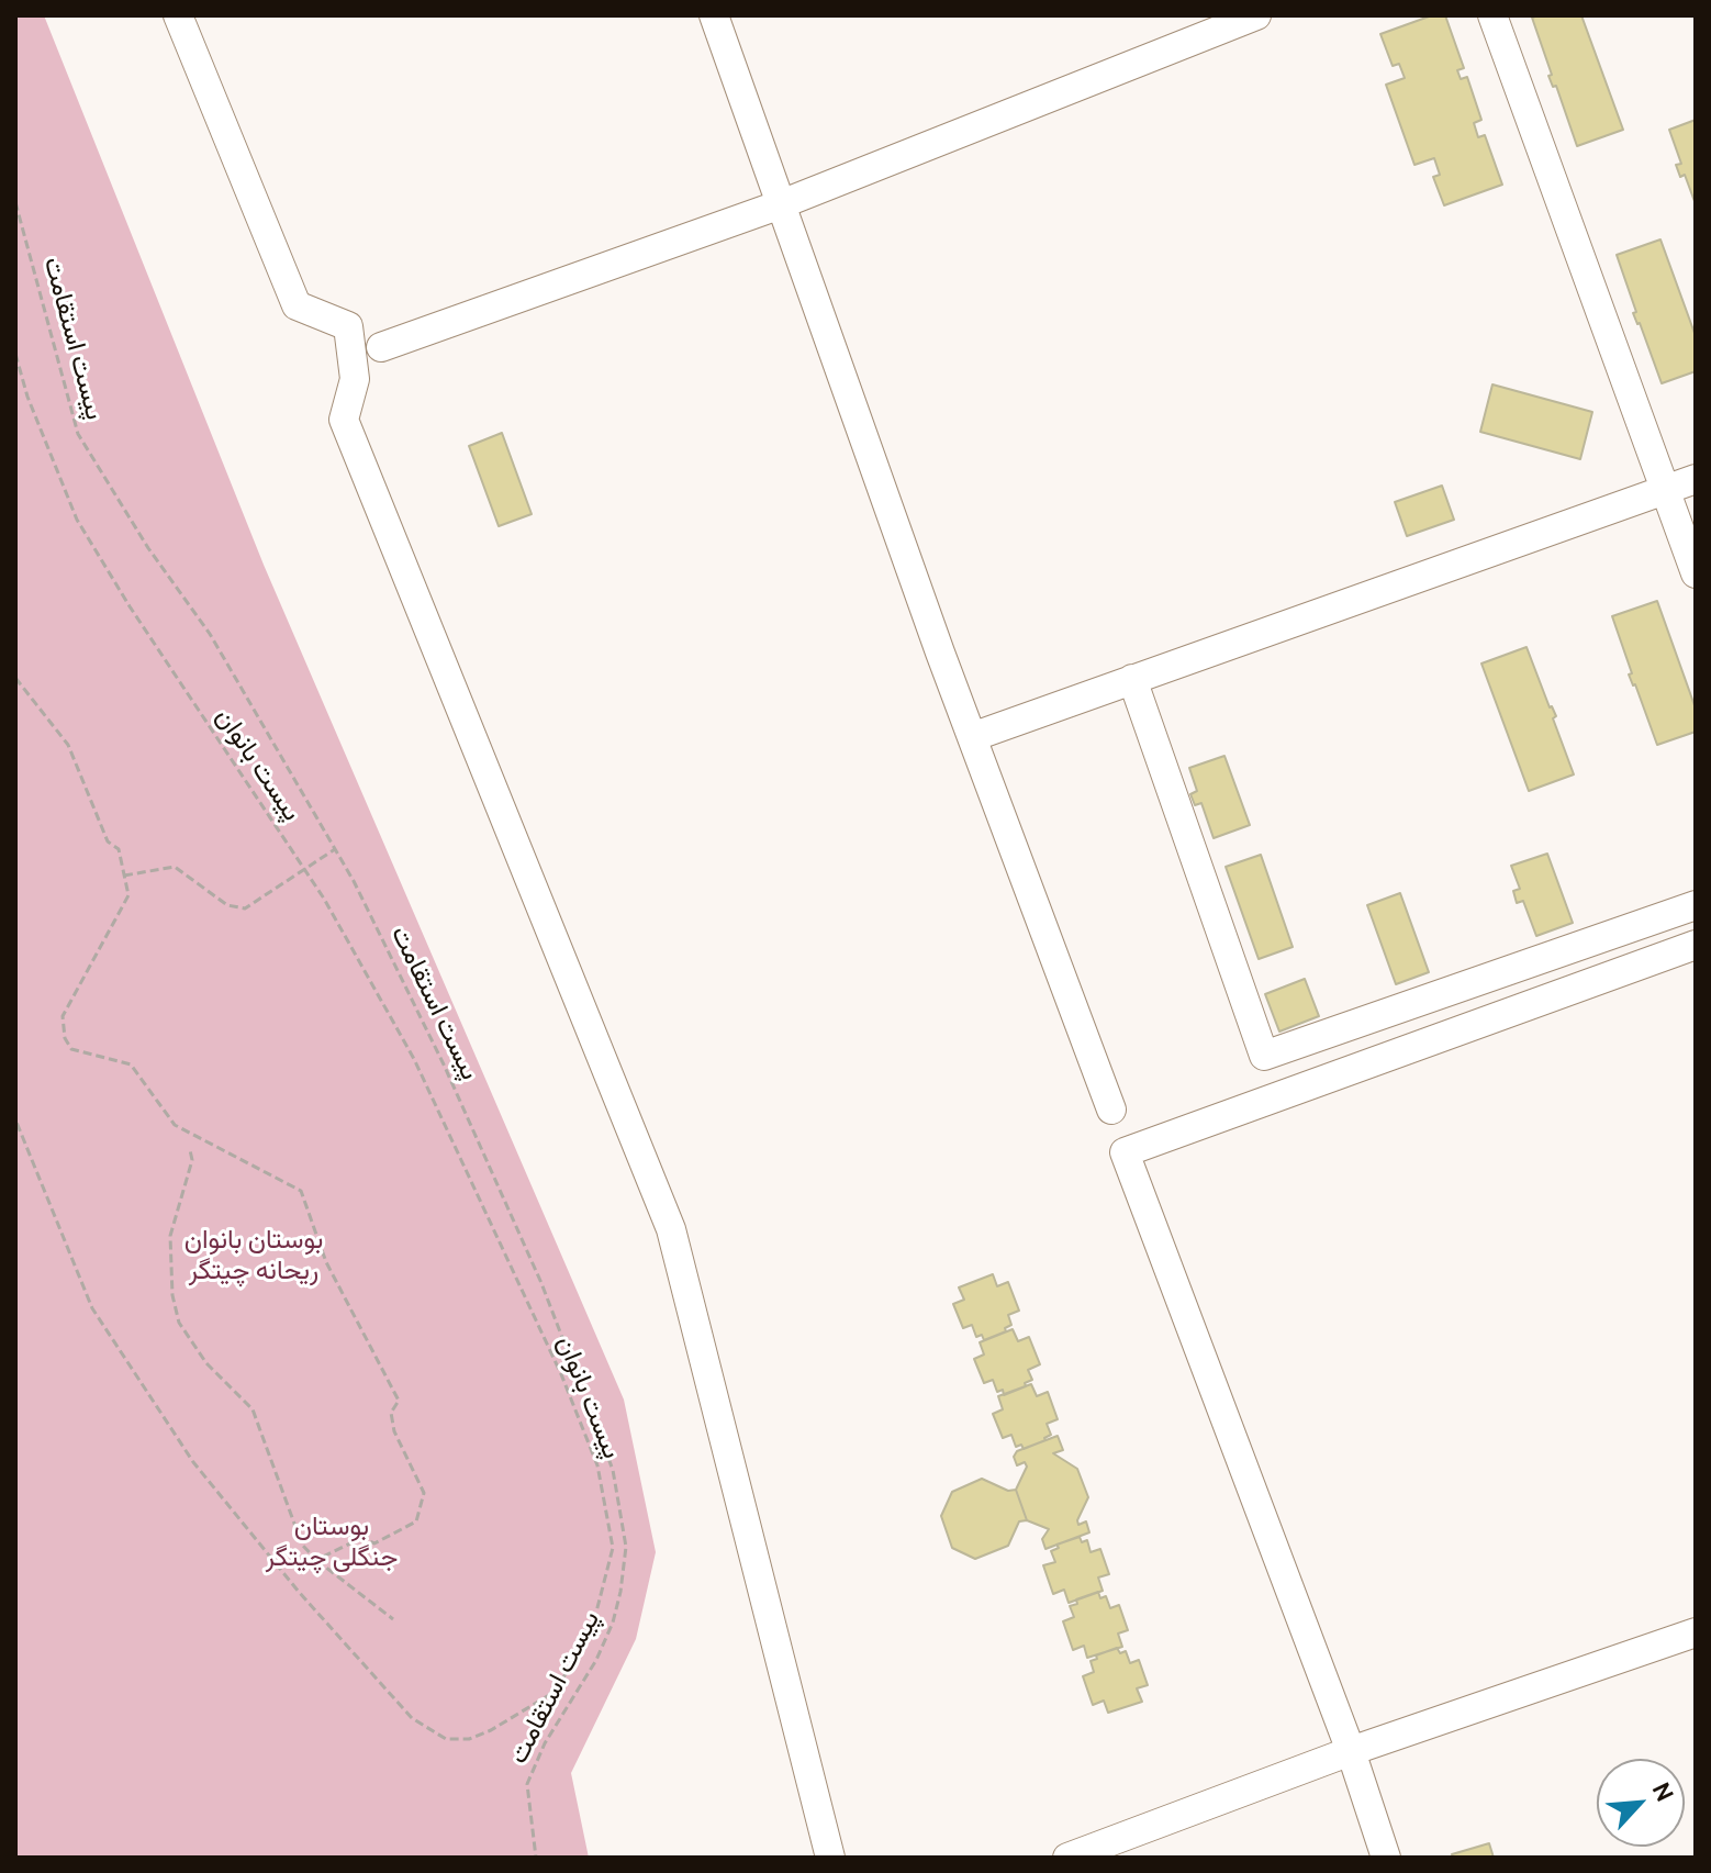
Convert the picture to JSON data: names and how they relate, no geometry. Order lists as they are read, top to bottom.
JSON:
{
  "streets": {
    "path": ["پیست استقامت", "پیست بانوان"]
  },
  "parks": ["بوستان بانوان ریحانه چیتگر", "بوستان جنگلی چیتگر"],
  "north": "top right"
}
